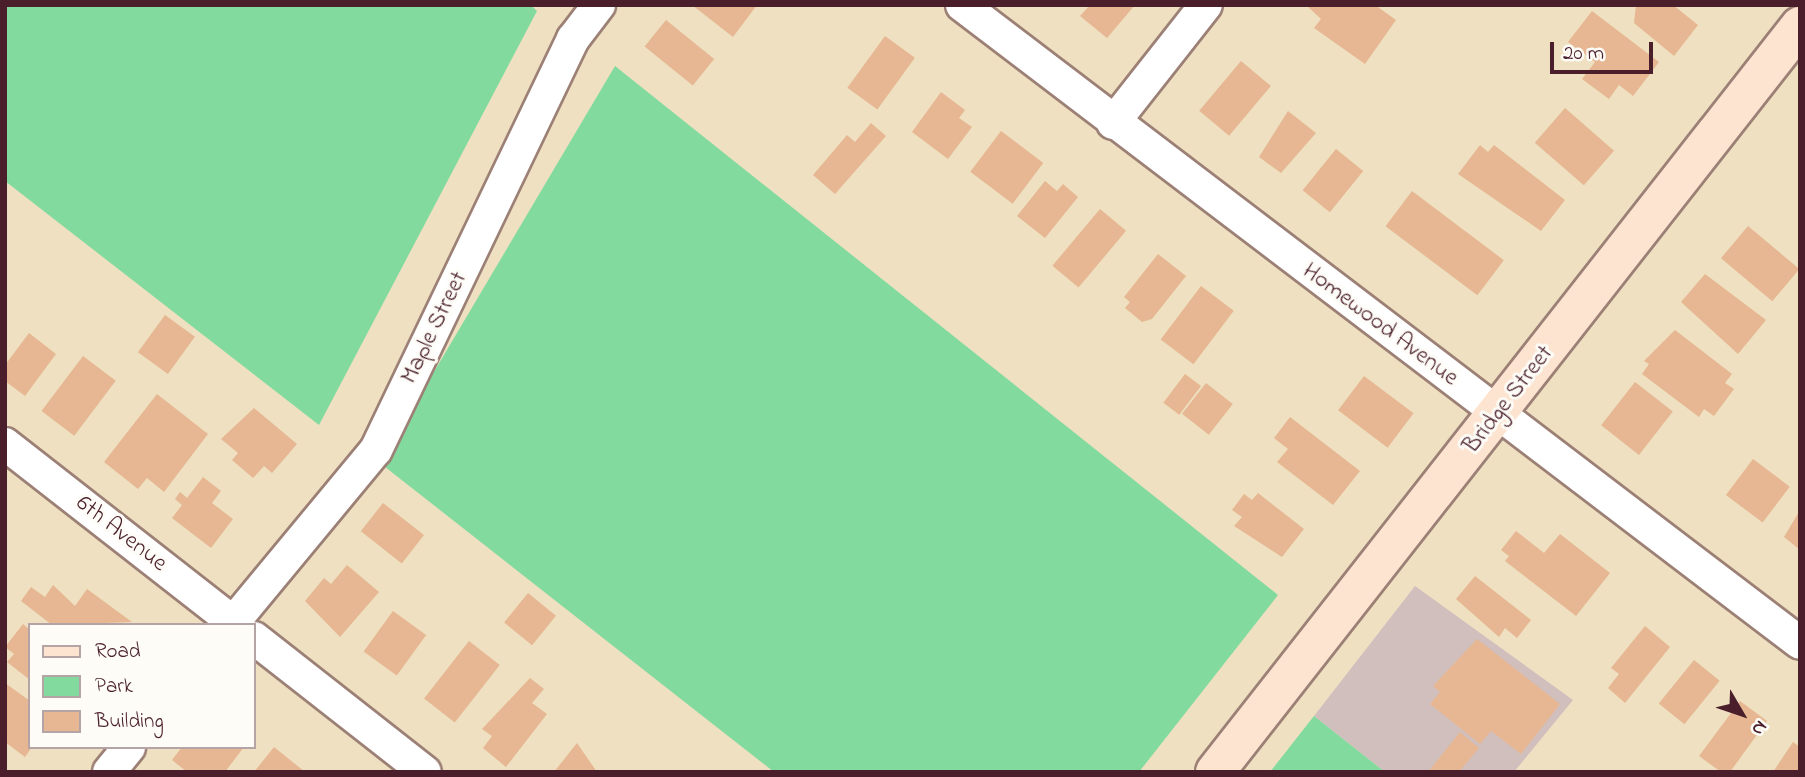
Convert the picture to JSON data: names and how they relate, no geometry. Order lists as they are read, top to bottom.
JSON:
{
  "streets": {
    "main road": ["Bridge Street"],
    "street": ["Homewood Avenue", "Maple Street", "6th Avenue"]
  },
  "crossings": [
    ["Homewood Avenue", "Bridge Street"]
  ],
  "legend": ["Road", "Park", "Building"],
  "scale_bar": "20 m",
  "north": "bottom right"
}
